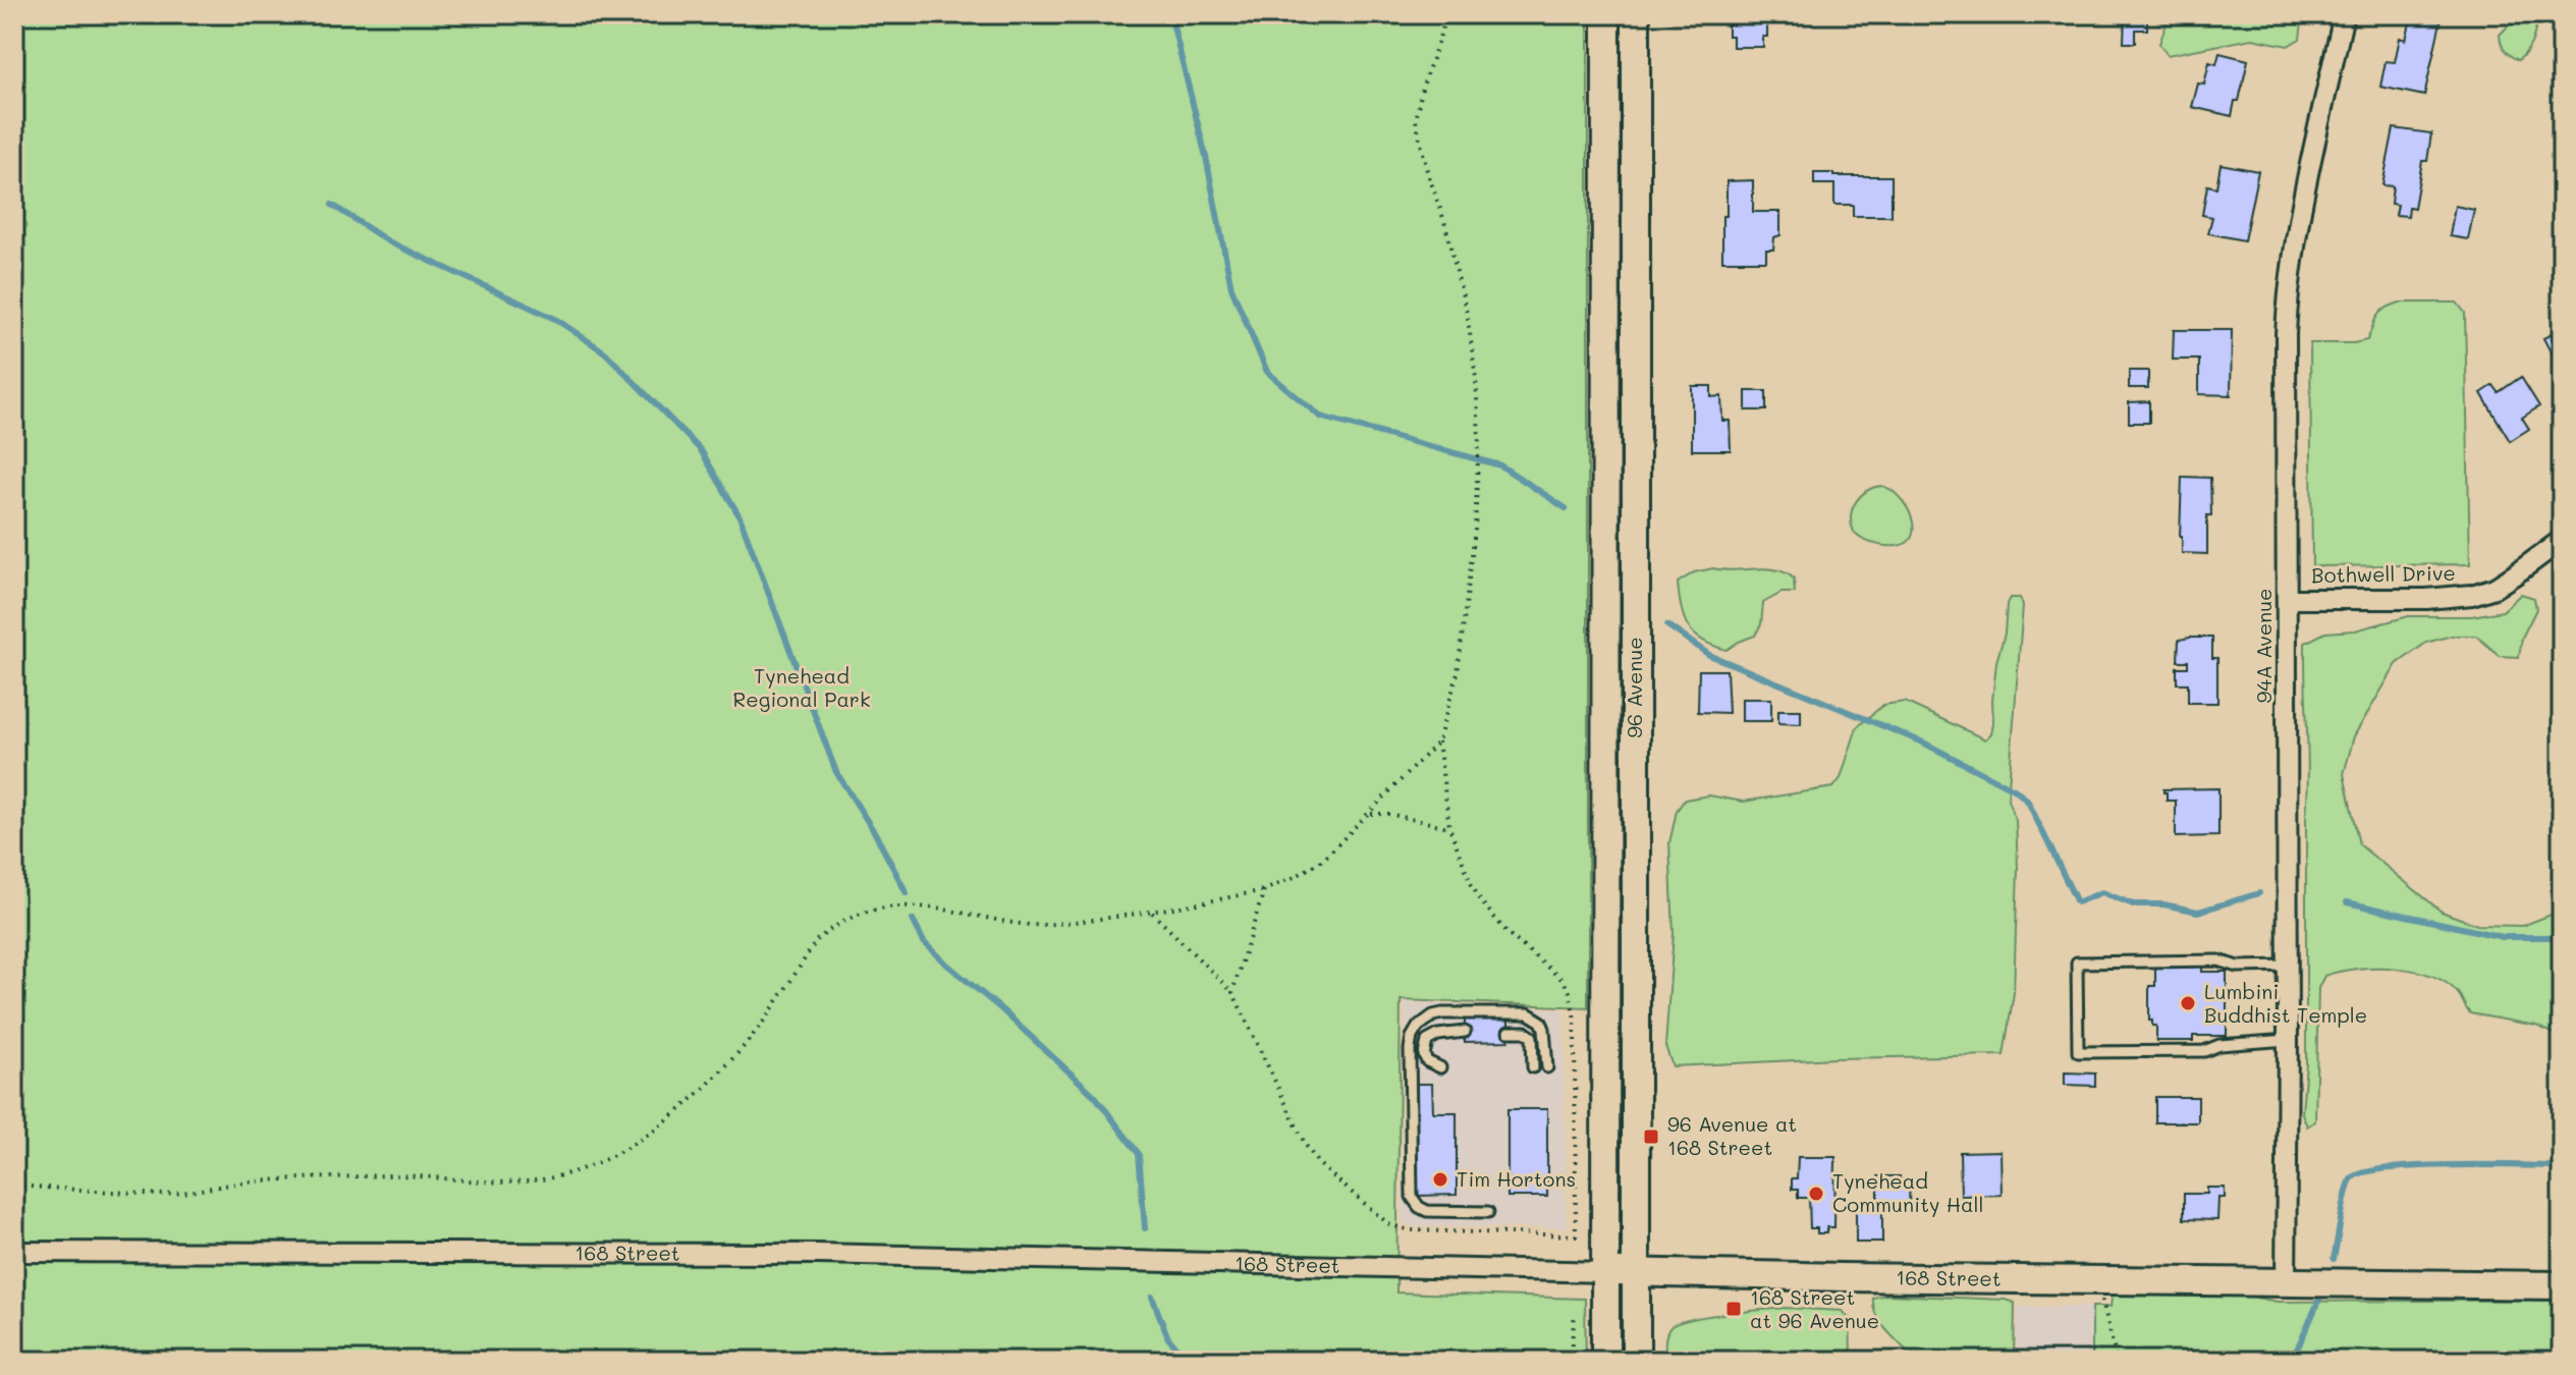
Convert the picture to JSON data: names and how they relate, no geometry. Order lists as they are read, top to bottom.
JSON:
{
  "streets": {
    "main road": ["96 Avenue", "168 Street"],
    "street": ["Bothwell Drive", "94A Avenue"]
  },
  "crossings": [
    ["Bothwell Drive", "94A Avenue"],
    ["94A Avenue", "168 Street"],
    ["96 Avenue", "168 Street"]
  ],
  "parks": ["Tynehead Regional Park"],
  "places": {
    "other": ["Lumbini Buddhist Temple", "Tim Hortons", "Tynehead Community Hall"],
    "transit": ["96 Avenue at 168 Street", "168 Street at 96 Avenue"]
  }
}
